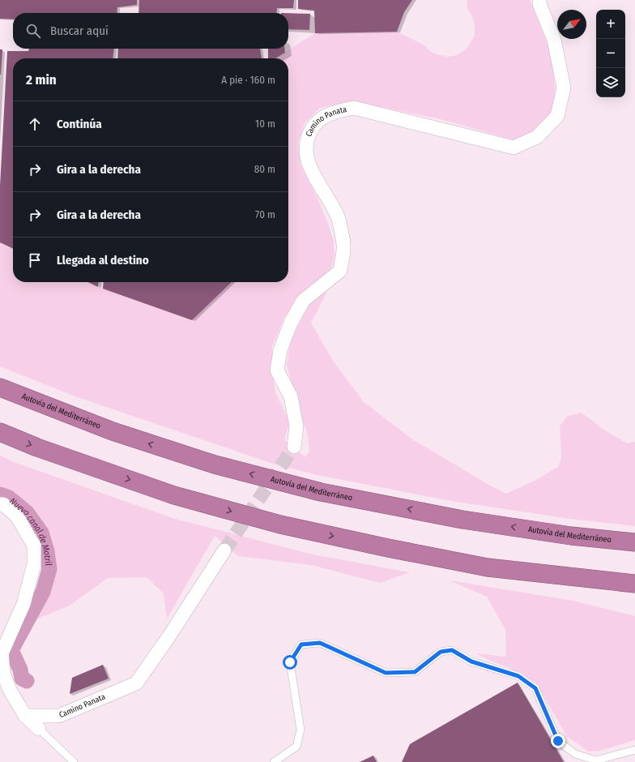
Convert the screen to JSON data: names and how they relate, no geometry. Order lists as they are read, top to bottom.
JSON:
{
  "streets": {
    "highway": ["Autovía del Mediterráneo"],
    "street": ["Camino Panata"]
  },
  "water": ["Nuevo canal de Motril"],
  "north": "top right",
  "page": {
    "map_buttons": ["+", "−"],
    "search": "Buscar aquí",
    "heading": ["2 min", "A pie · 160 m"],
    "list": [
      ["Continúa", "10 m"],
      ["Gira a la derecha", "80 m"],
      ["Gira a la derecha", "70 m"],
      "Llegada al destino"
    ]
  }
}
